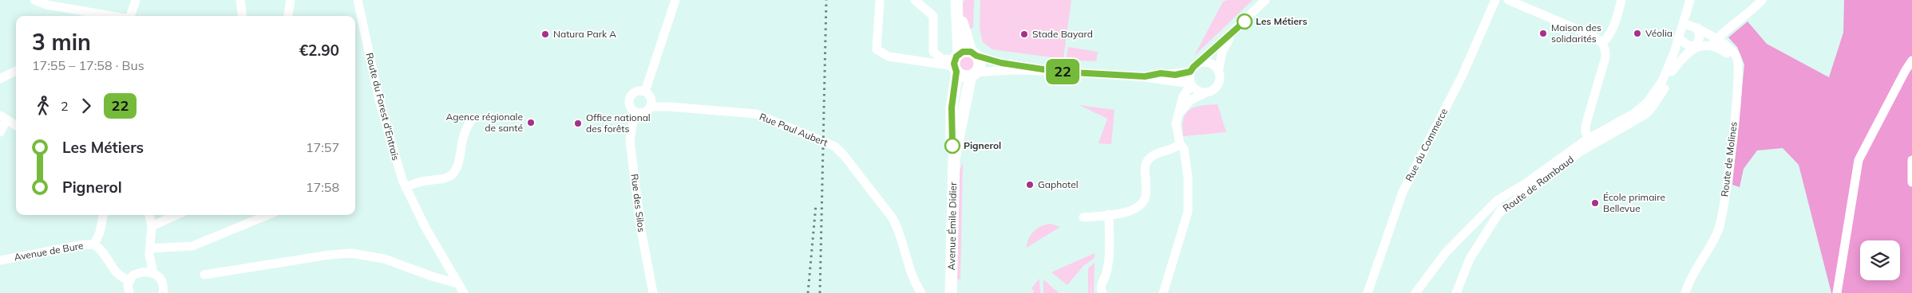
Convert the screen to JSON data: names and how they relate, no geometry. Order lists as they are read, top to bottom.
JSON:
{
  "streets": {
    "main road": ["Avenue Émile Didier"],
    "street": [
      "Route du Forest d'Entrais",
      "Rue Paul Aubert",
      "Rue du Commerce",
      "Route de Molines",
      "Route de Rambaud",
      "Rue des Silos",
      "Avenue de Bure"
    ]
  },
  "crossings": [
    ["Rue Paul Aubert", "Rue des Silos"]
  ],
  "places": [
    "Les Métiers",
    "Maison des solidarités",
    "Véolia",
    "Natura Park A",
    "Stade Bayard",
    "Agence régionale de santé",
    "Office national des forêts",
    "Pignerol",
    "Gaphotel",
    "École primaire Bellevue"
  ],
  "lines": ["bus line 22"],
  "page": {
    "on_map": "22",
    "heading": ["3 min", "17:55 – 17:58 · Bus", "€2.90"],
    "legs": ["2", "22"],
    "list": [
      {
        "name": "Les Métiers",
        "value": "17:57"
      },
      {
        "name": "Pignerol",
        "value": "17:58"
      }
    ]
  }
}
